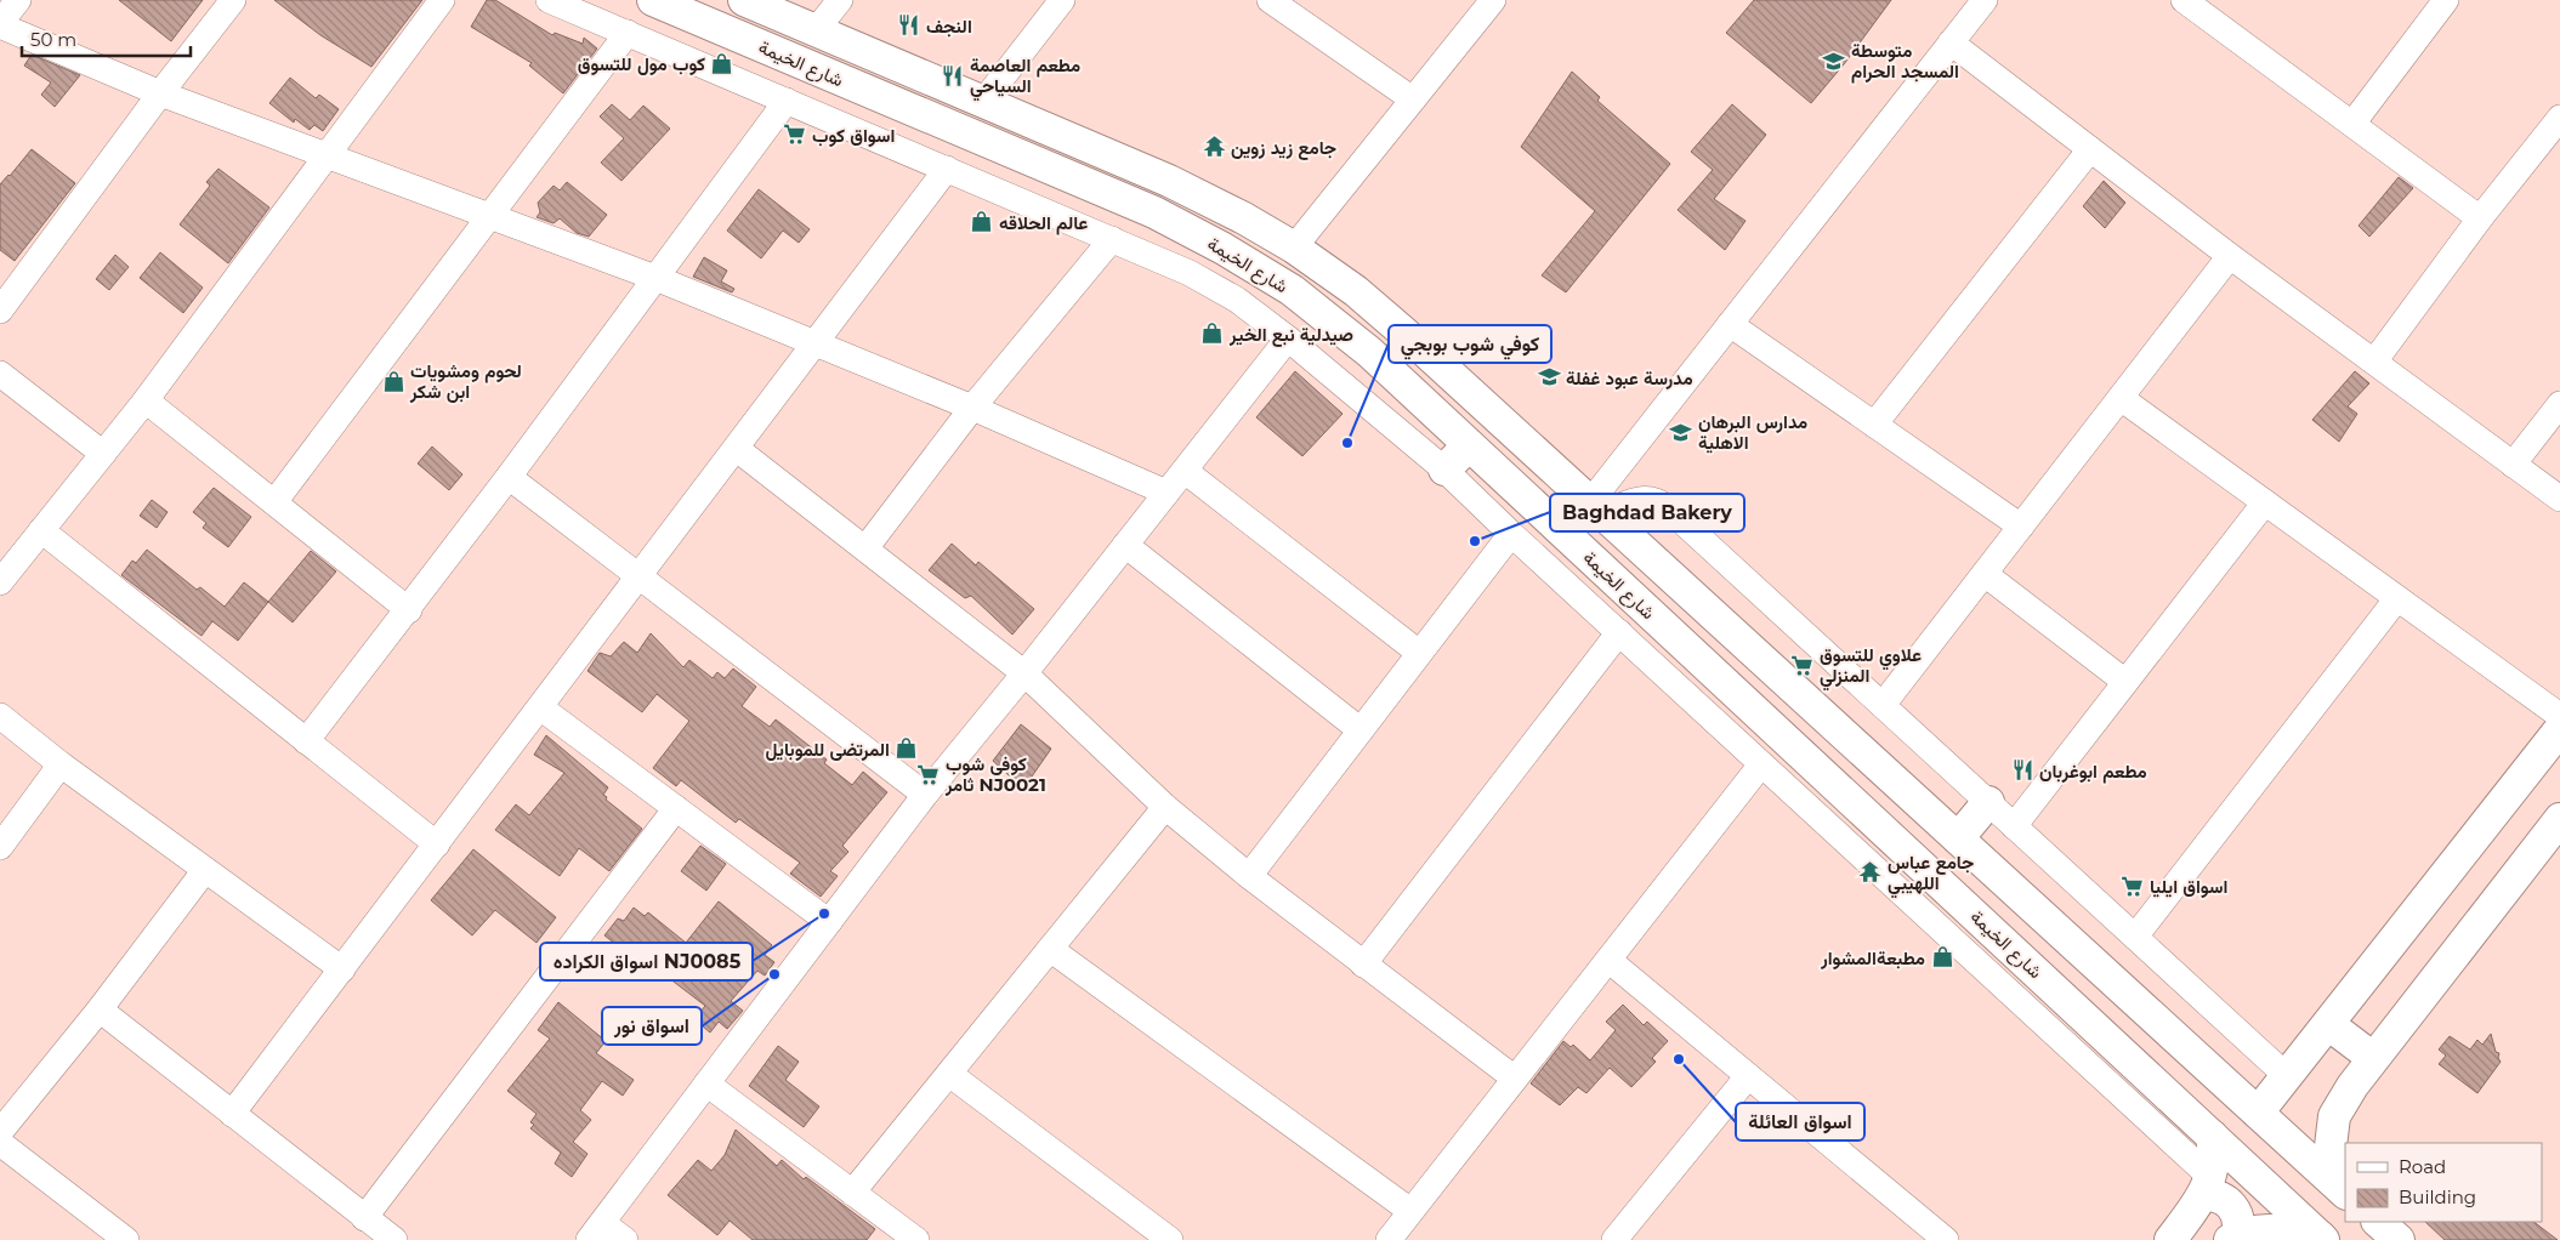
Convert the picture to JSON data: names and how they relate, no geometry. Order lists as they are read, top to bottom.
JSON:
{
  "streets": {
    "street": ["شارع الخيمة"]
  },
  "places": {
    "restaurant": ["النجف", "مطعم العاصمة السياحي", "مطعم ابوغربان"],
    "school or university": ["متوسطة المسجد الحرام", "مدرسة عبود غفلة", "مدارس البرهان الاهلية"],
    "shop": [
      "كوب مول للتسوق",
      "عالم الحلاقه",
      "صيدلية نبع الخير",
      "لحوم ومشويات ابن شكر",
      "المرتضى للموبايل",
      "مطبعةالمشوار"
    ],
    "supermarket": [
      "اسواق كوب",
      "علاوي للتسوق المنزلي",
      "كوفي شوب ثامر NJ0021",
      "اسواق ايليا"
    ],
    "temple": ["جامع زيد زوين", "جامع عباس اللهيبي"],
    "other": [
      "كوفي شوب بوبجي",
      "Baghdad Bakery",
      "اسواق الكراده NJ0085",
      "اسواق نور",
      "اسواق العائلة"
    ]
  },
  "legend": ["Road", "Building"],
  "scale_bar": "50 m"
}
